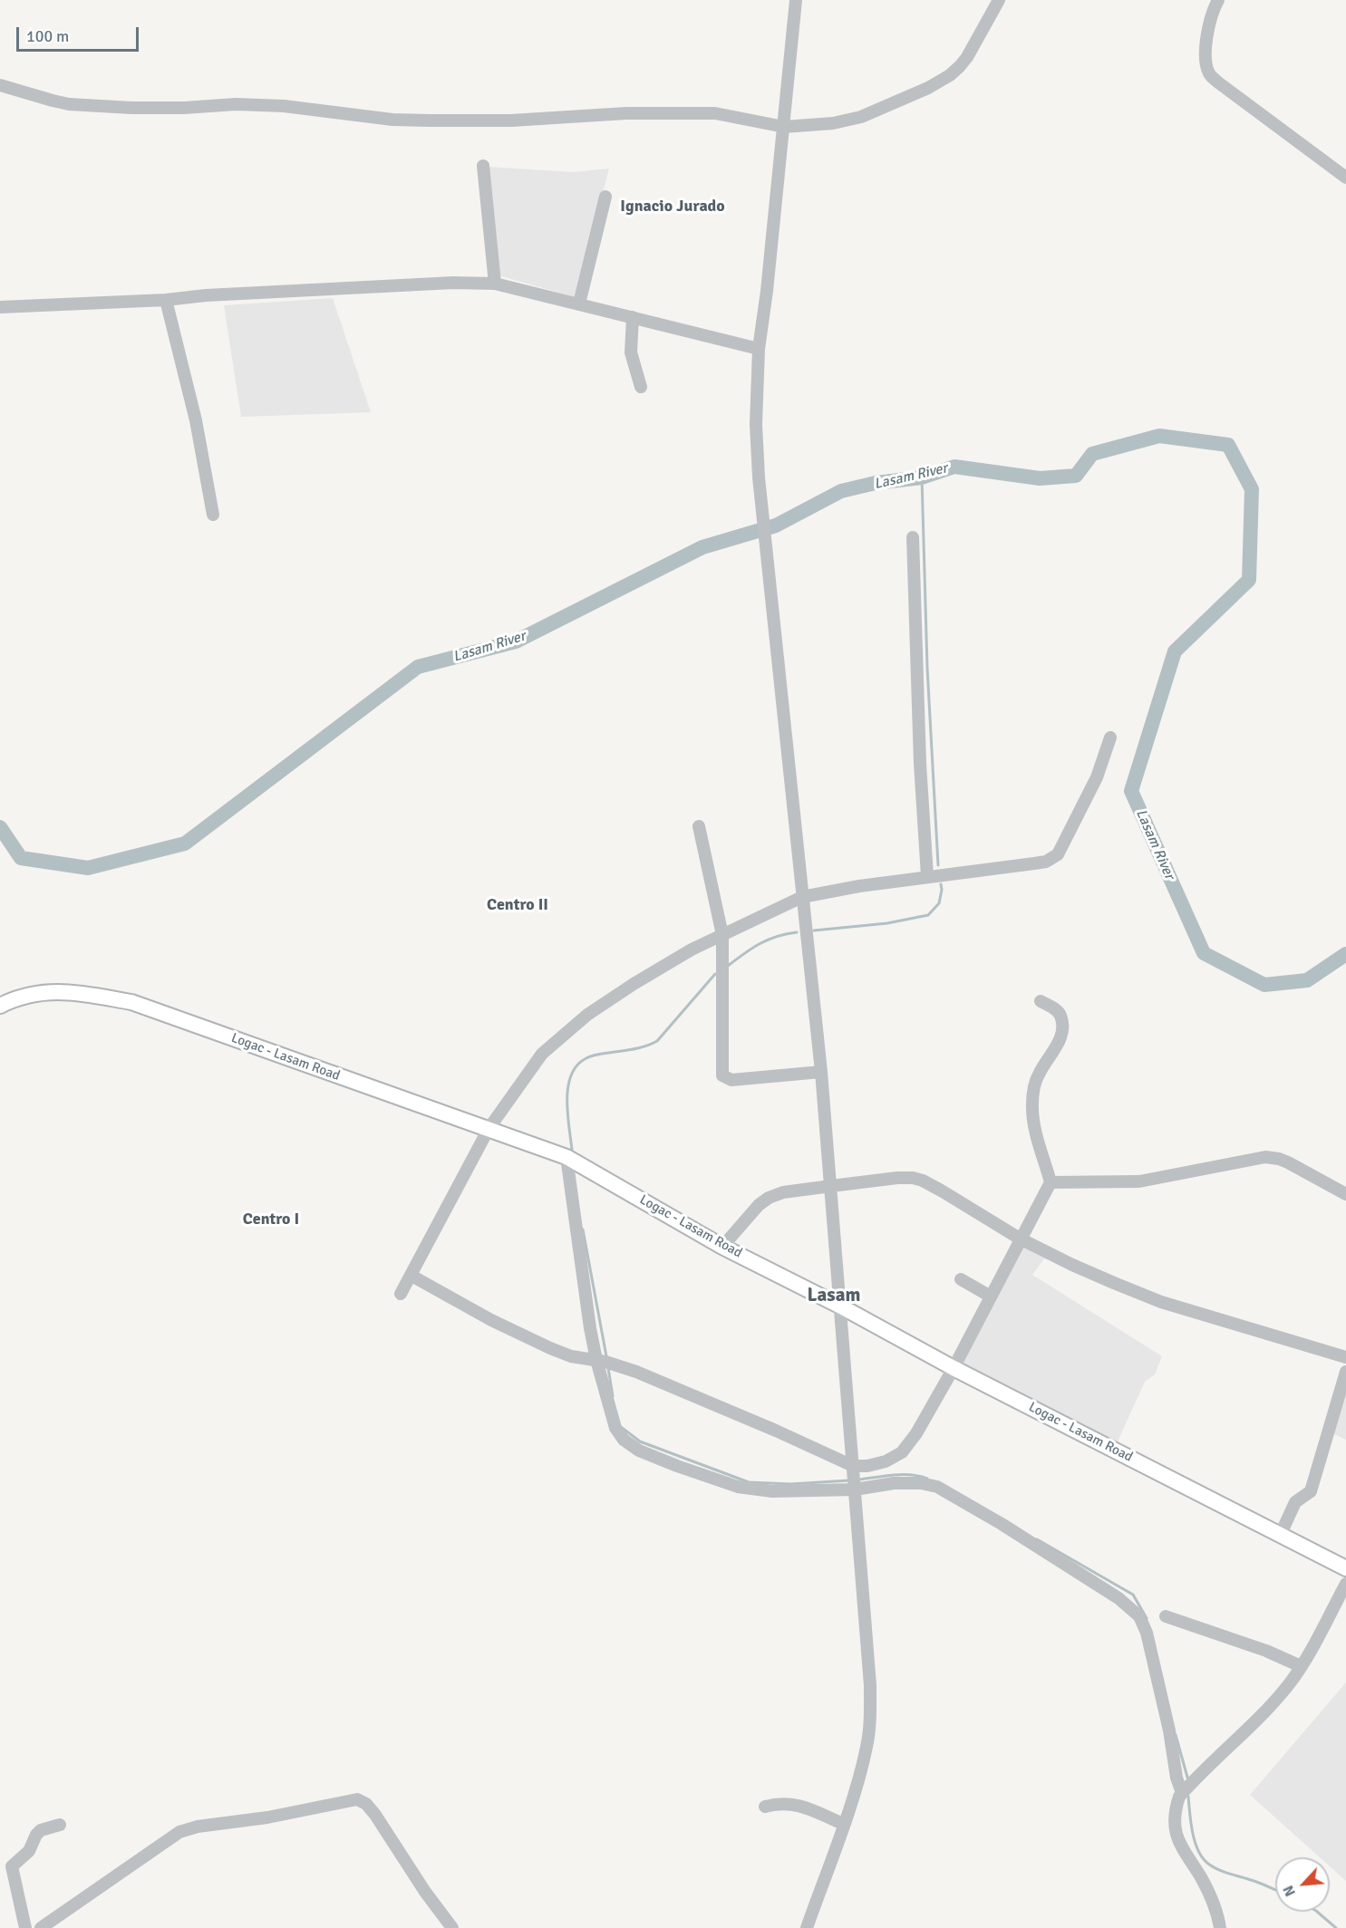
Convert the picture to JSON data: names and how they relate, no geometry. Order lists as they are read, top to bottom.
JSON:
{
  "streets": {
    "main road": ["Logac - Lasam Road"]
  },
  "districts": [
    "Ignacio Jurado",
    "Centro II",
    "Centro I",
    "Lasam"
  ],
  "water": ["Lasam River"],
  "scale_bar": "100 m",
  "north": "bottom left"
}
